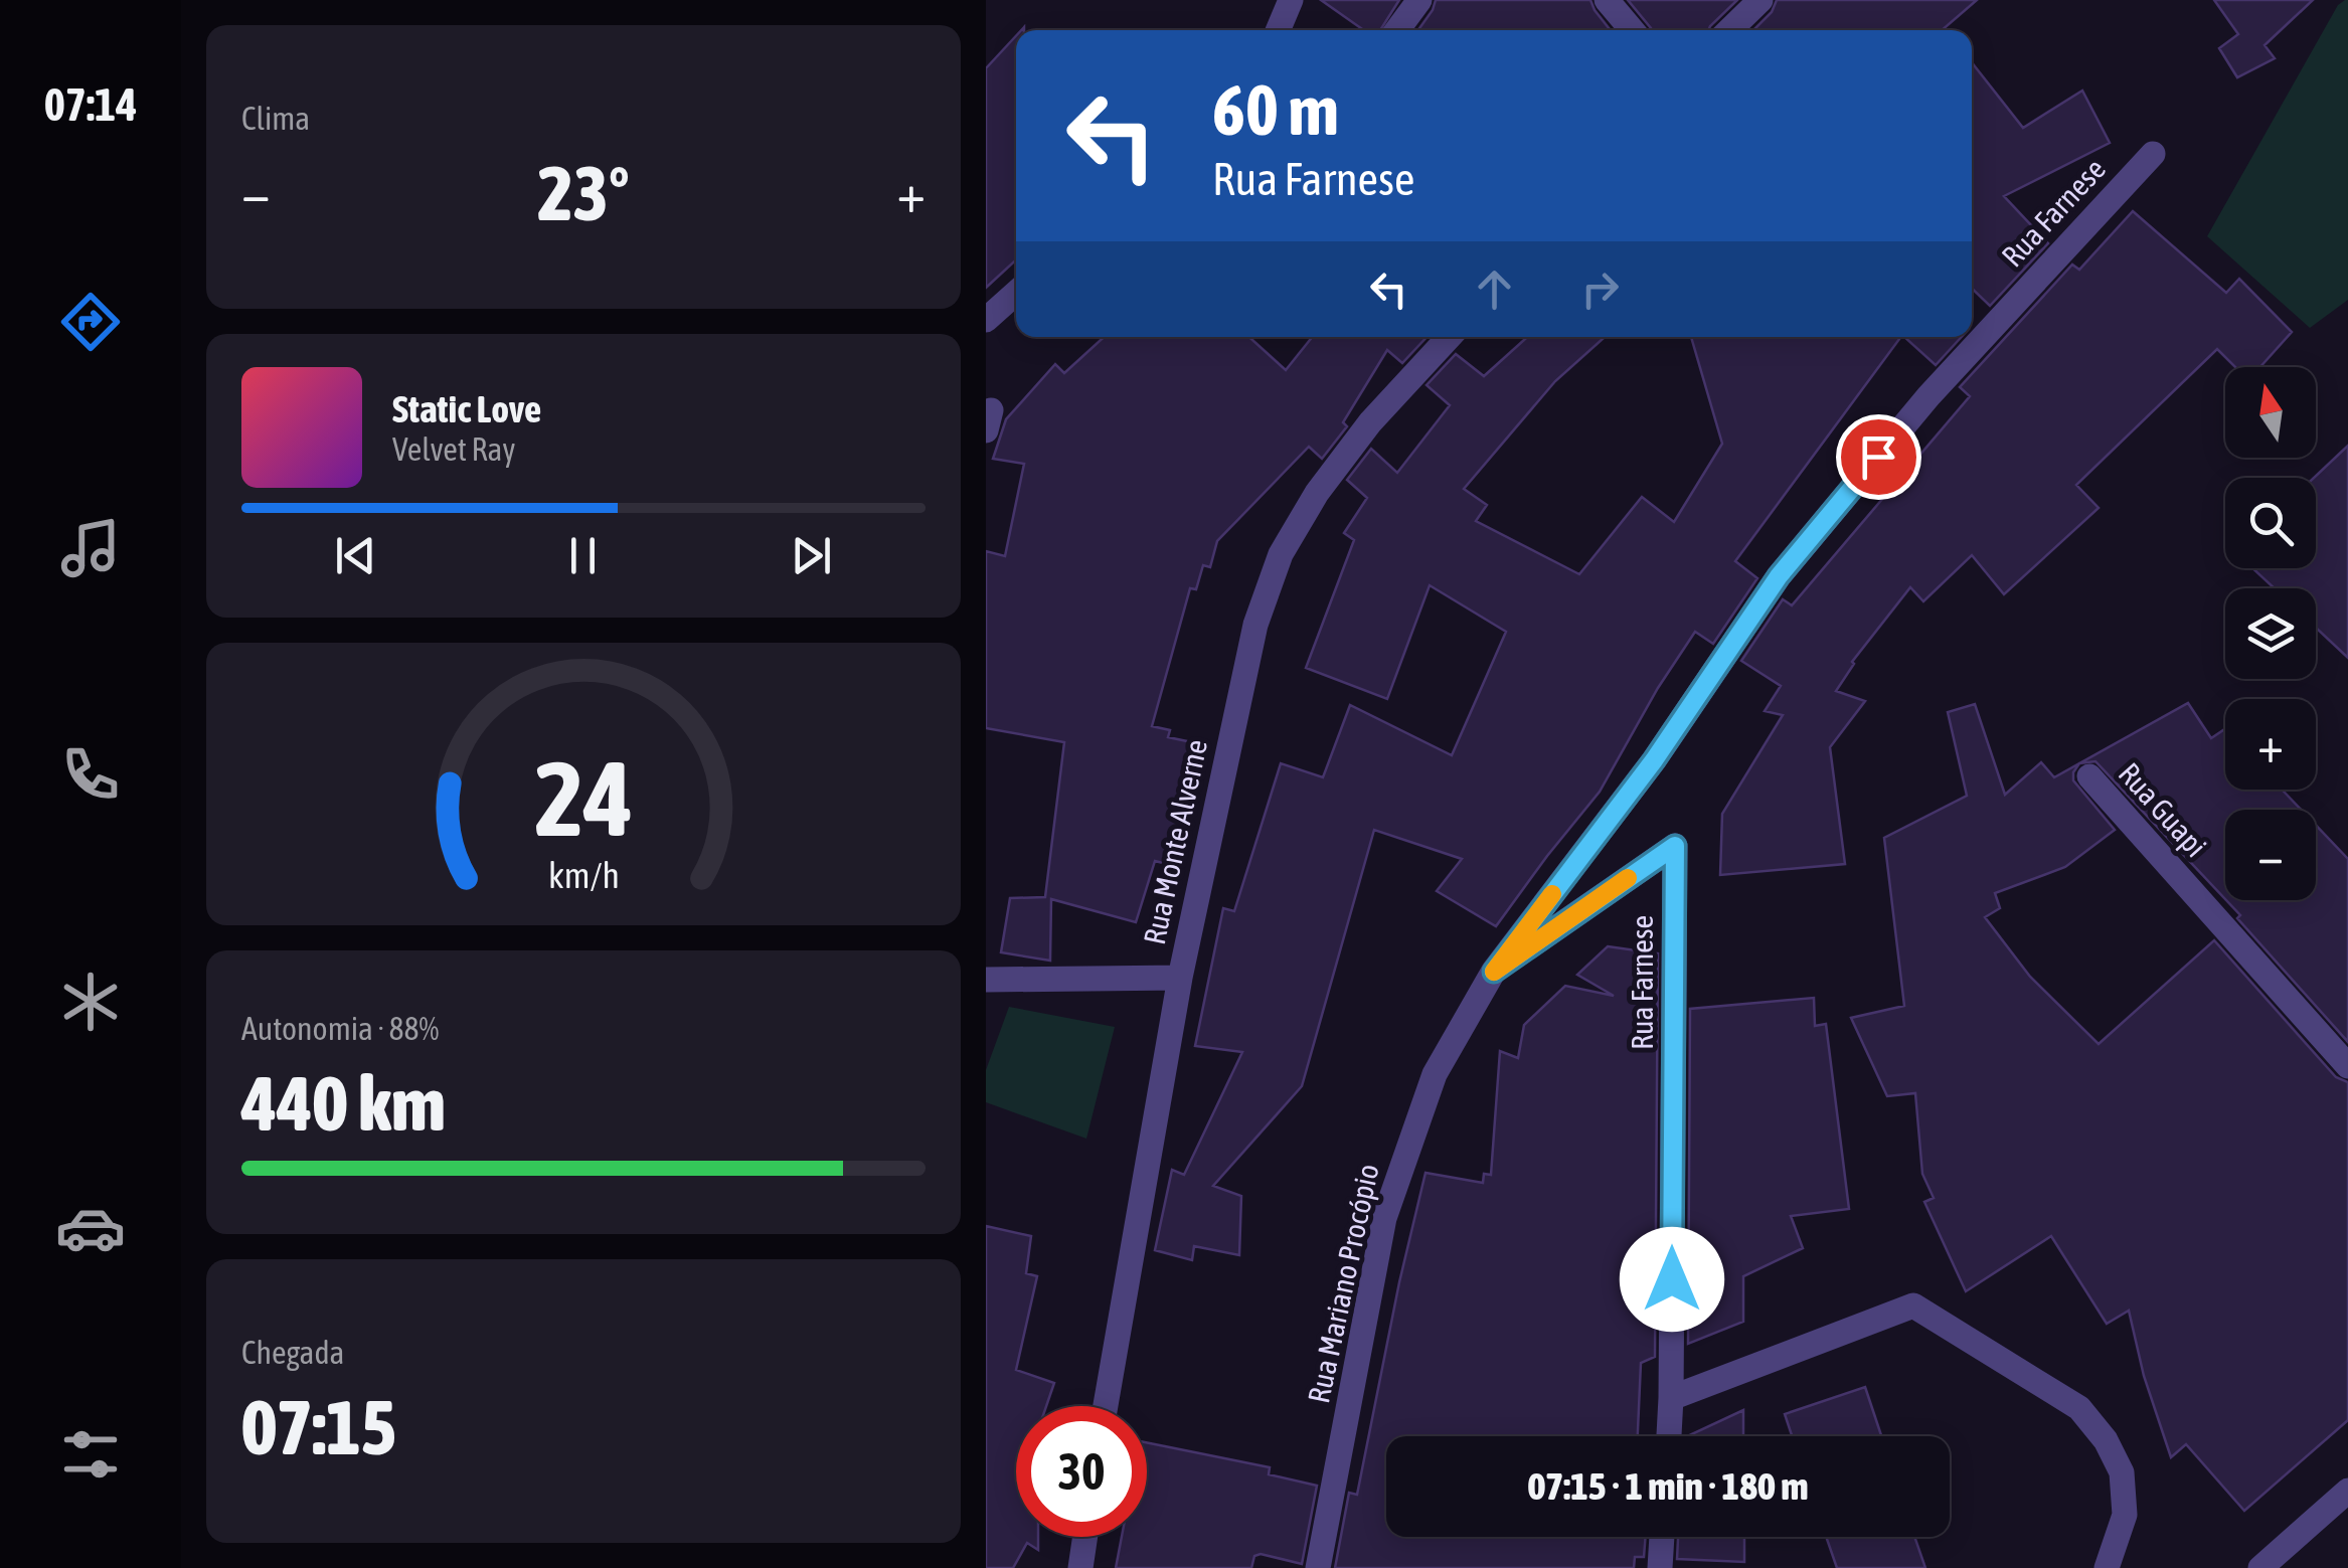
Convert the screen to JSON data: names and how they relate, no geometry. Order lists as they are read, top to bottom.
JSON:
{
  "streets": {
    "street": [
      "Rua Farnese",
      "Rua Guapi",
      "Rua Monte Alverne",
      "Rua Mariano Procópio"
    ]
  },
  "crossings": [
    ["Rua Farnese", "Rua Mariano Procópio"]
  ],
  "north": "top",
  "page": {
    "tabs": "07:14",
    "tile": [
      "Clima",
      ["Autonomia · 88%", "440 km"],
      ["Chegada", "07:15"]
    ],
    "turn": ["60 m", "Rua Farnese"],
    "heat": ["−", "23°", "+"],
    "song": ["Static Love", "Velvet Ray"],
    "map_buttons": ["+", "−"],
    "limit": "30",
    "trip": "07:15 · 1 min · 180 m",
    "gauge": ["24", "km/h"]
  }
}
